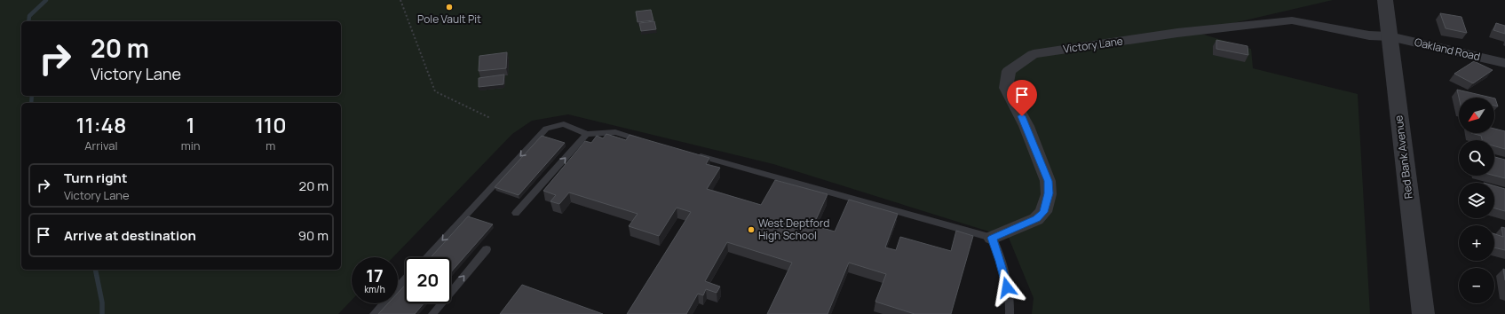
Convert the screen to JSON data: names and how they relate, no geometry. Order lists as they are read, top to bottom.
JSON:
{
  "streets": {
    "street": ["Victory Lane", "Oakland Road", "Red Bank Avenue"]
  },
  "crossings": [
    ["Victory Lane", "Oakland Road"],
    ["Victory Lane", "Red Bank Avenue"],
    ["Oakland Road", "Red Bank Avenue"]
  ],
  "places": ["Pole Vault Pit", "West Deptford High School"],
  "north": "bottom left",
  "page": {
    "turn": ["20 m", "Victory Lane"],
    "map_buttons": ["+", "−"],
    "eta": [
      "11:48",
      "Arrival",
      "1",
      "min",
      "110",
      "m"
    ],
    "list": [
      {
        "name": "Turn right",
        "note": "Victory Lane",
        "value": "20 m"
      },
      {
        "name": "Arrive at destination",
        "value": "90 m"
      }
    ],
    "speed": "17 km/h",
    "limit": "20"
  }
}
